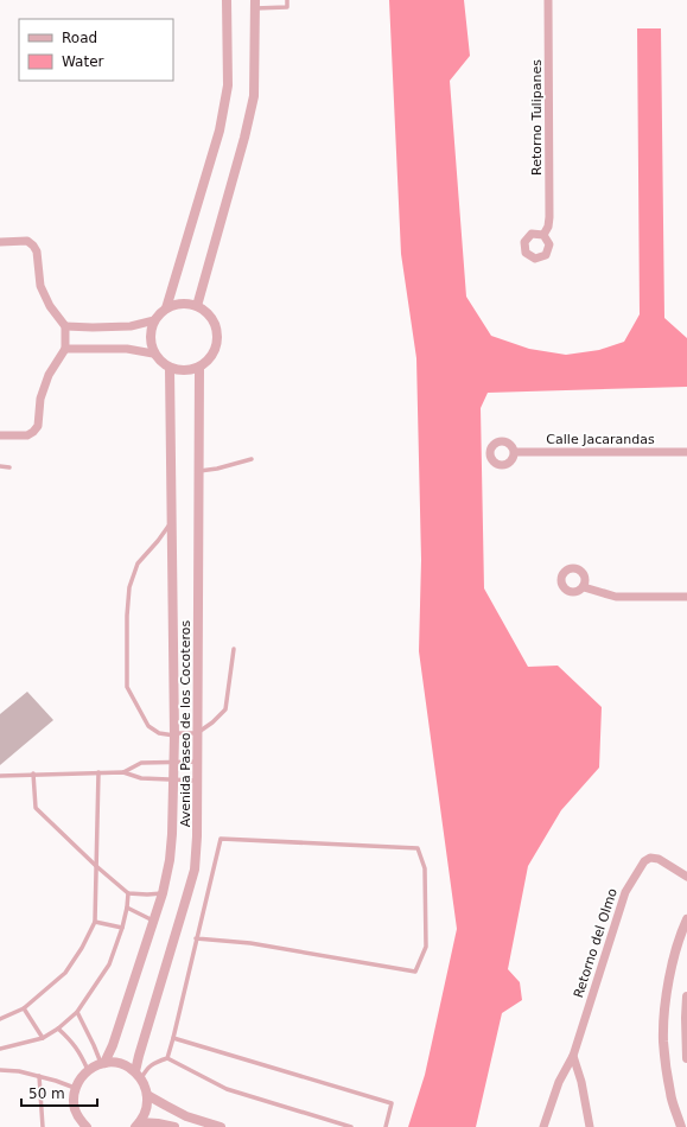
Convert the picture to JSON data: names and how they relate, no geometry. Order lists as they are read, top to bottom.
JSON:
{
  "streets": {
    "street": [
      "Retorno Tulipanes",
      "Calle Jacarandas",
      "Avenida Paseo de los Cocoteros",
      "Retorno del Olmo"
    ]
  },
  "legend": ["Road", "Water"],
  "scale_bar": "50 m"
}
